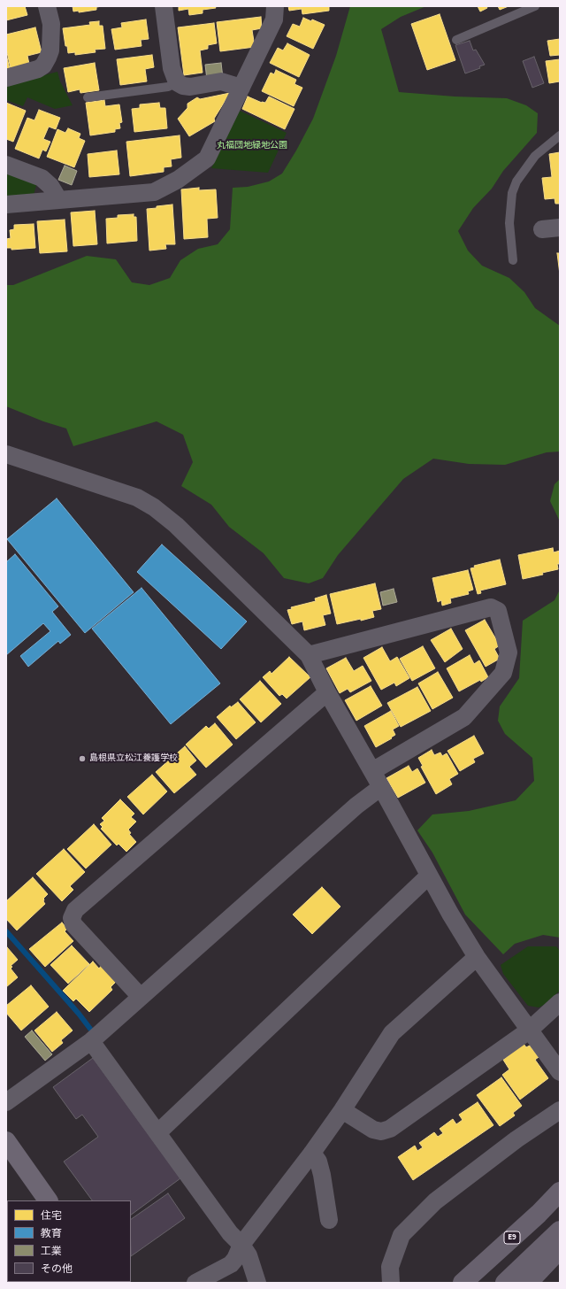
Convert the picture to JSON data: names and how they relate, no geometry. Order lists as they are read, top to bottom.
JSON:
{
  "streets": {
    "highway": ["E9"]
  },
  "parks": ["丸福団地緑地公園"],
  "places": ["島根県立松江養護学校"],
  "legend": [
    "住宅",
    "教育",
    "工業",
    "その他"
  ]
}
